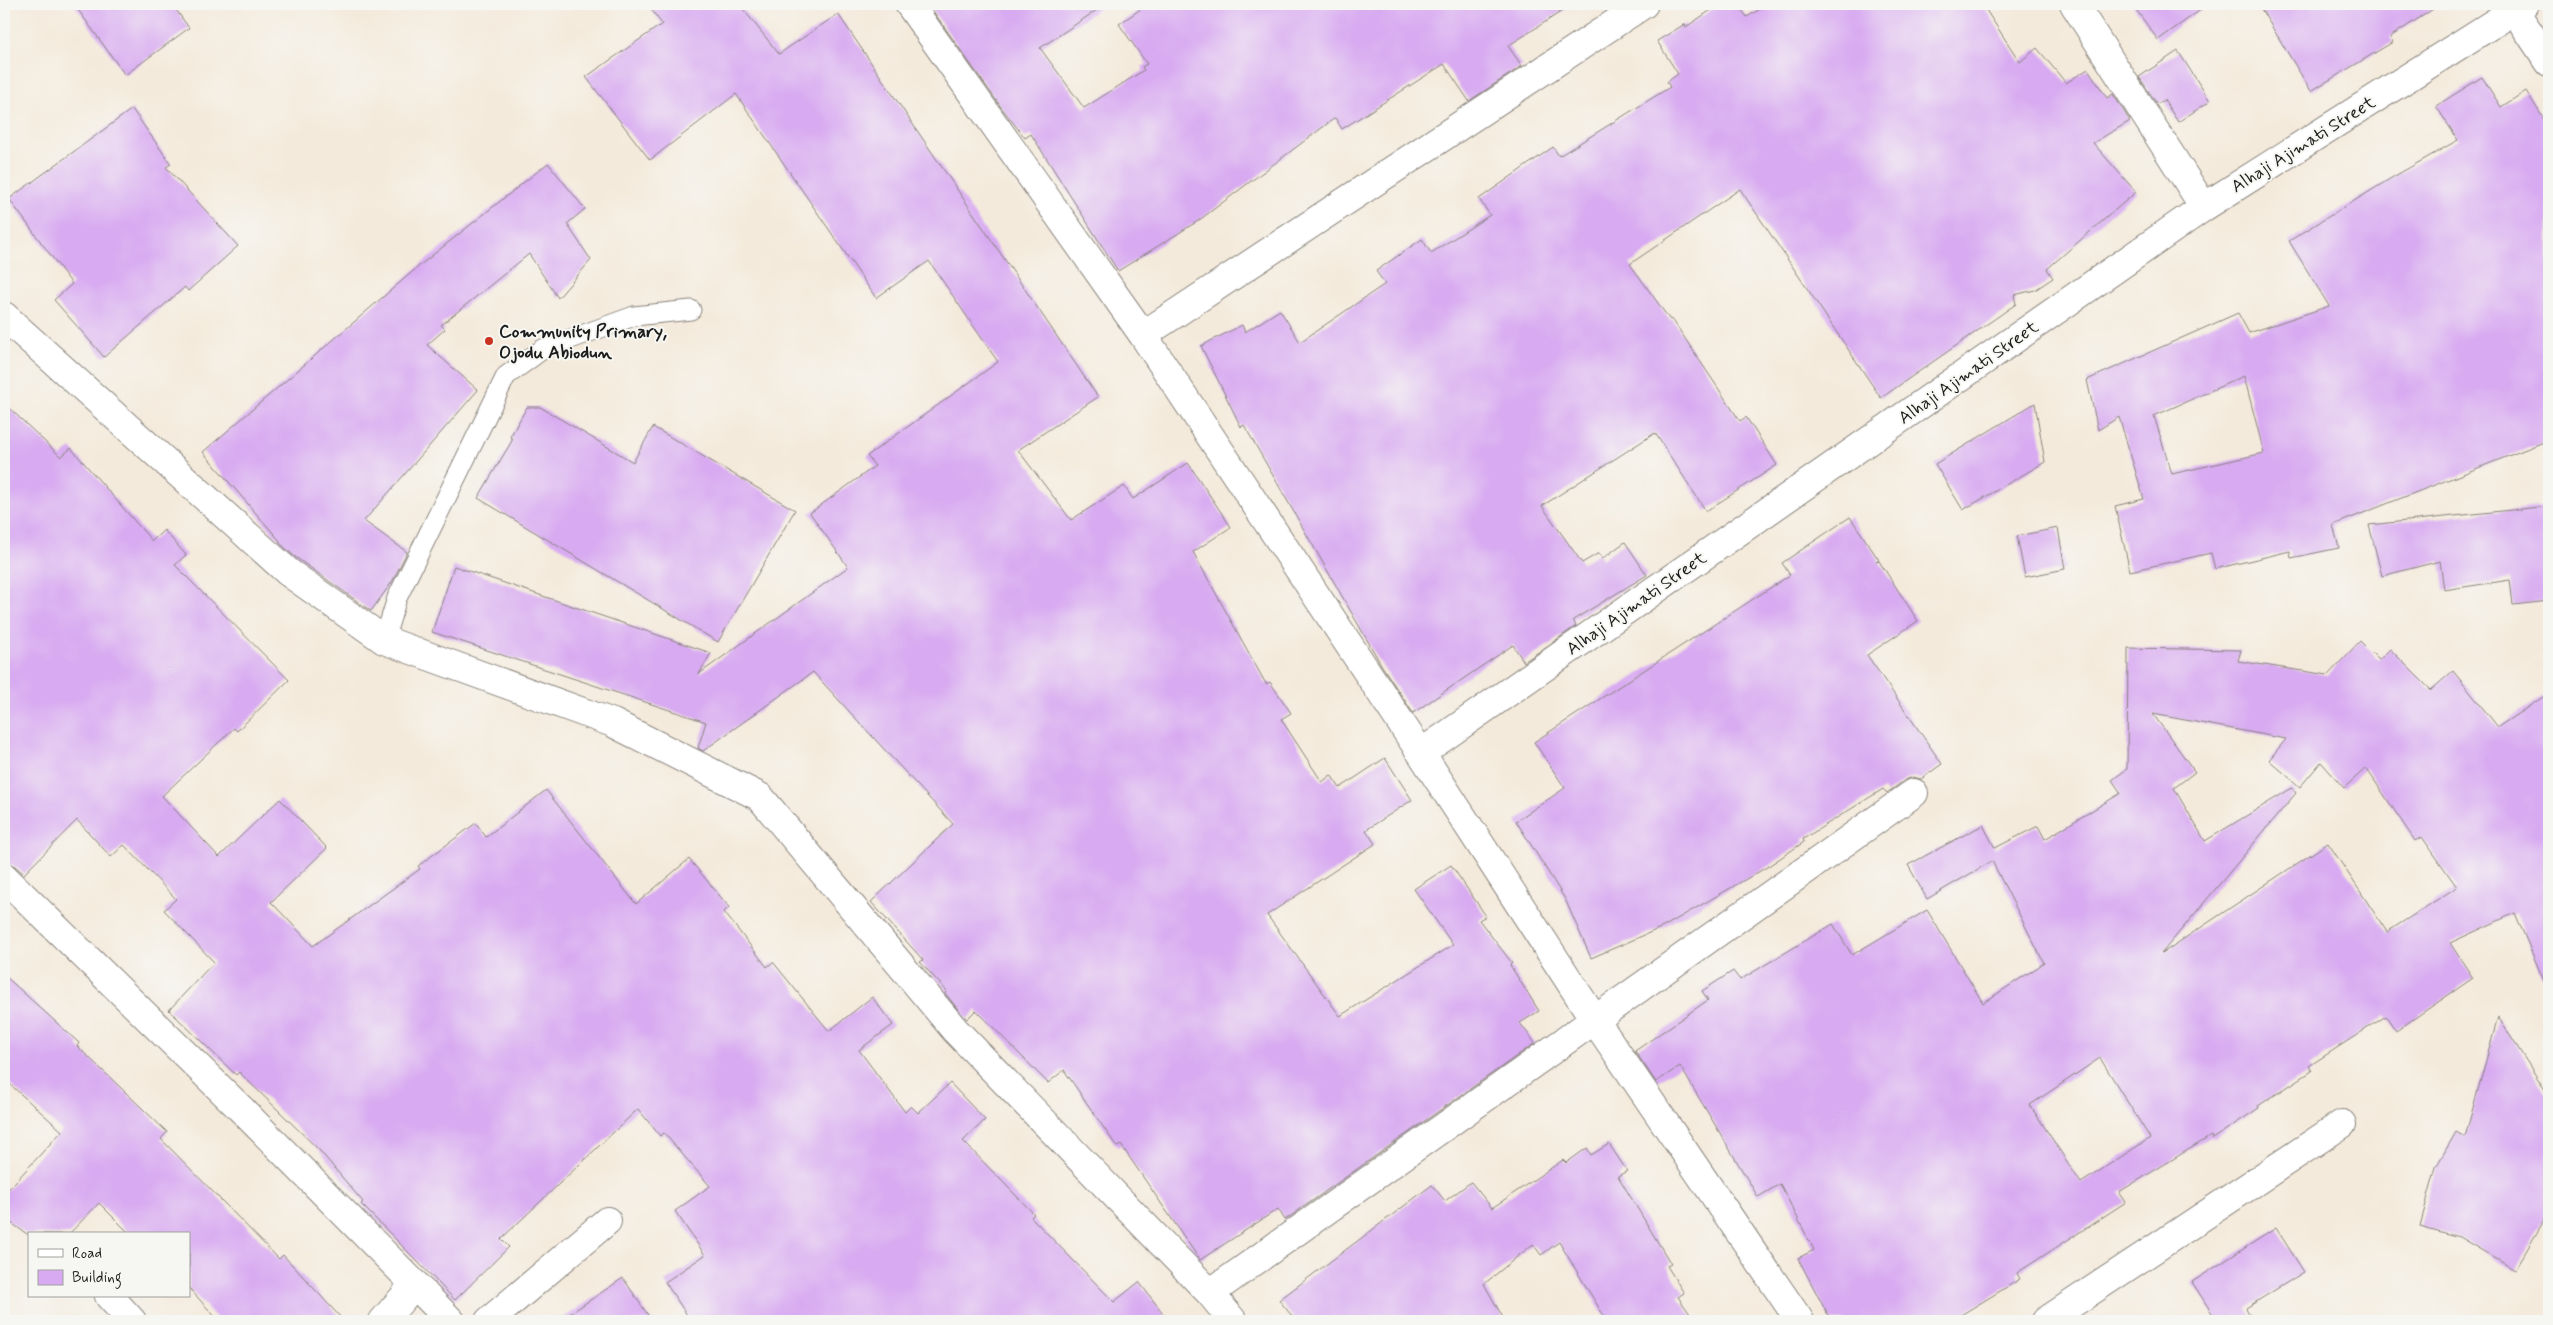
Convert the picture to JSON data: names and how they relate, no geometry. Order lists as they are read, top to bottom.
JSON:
{
  "streets": {
    "street": ["Alhaji Ajimati Street"]
  },
  "places": ["Community Primary, Ojodu Abiodun"],
  "legend": ["Road", "Building"]
}
